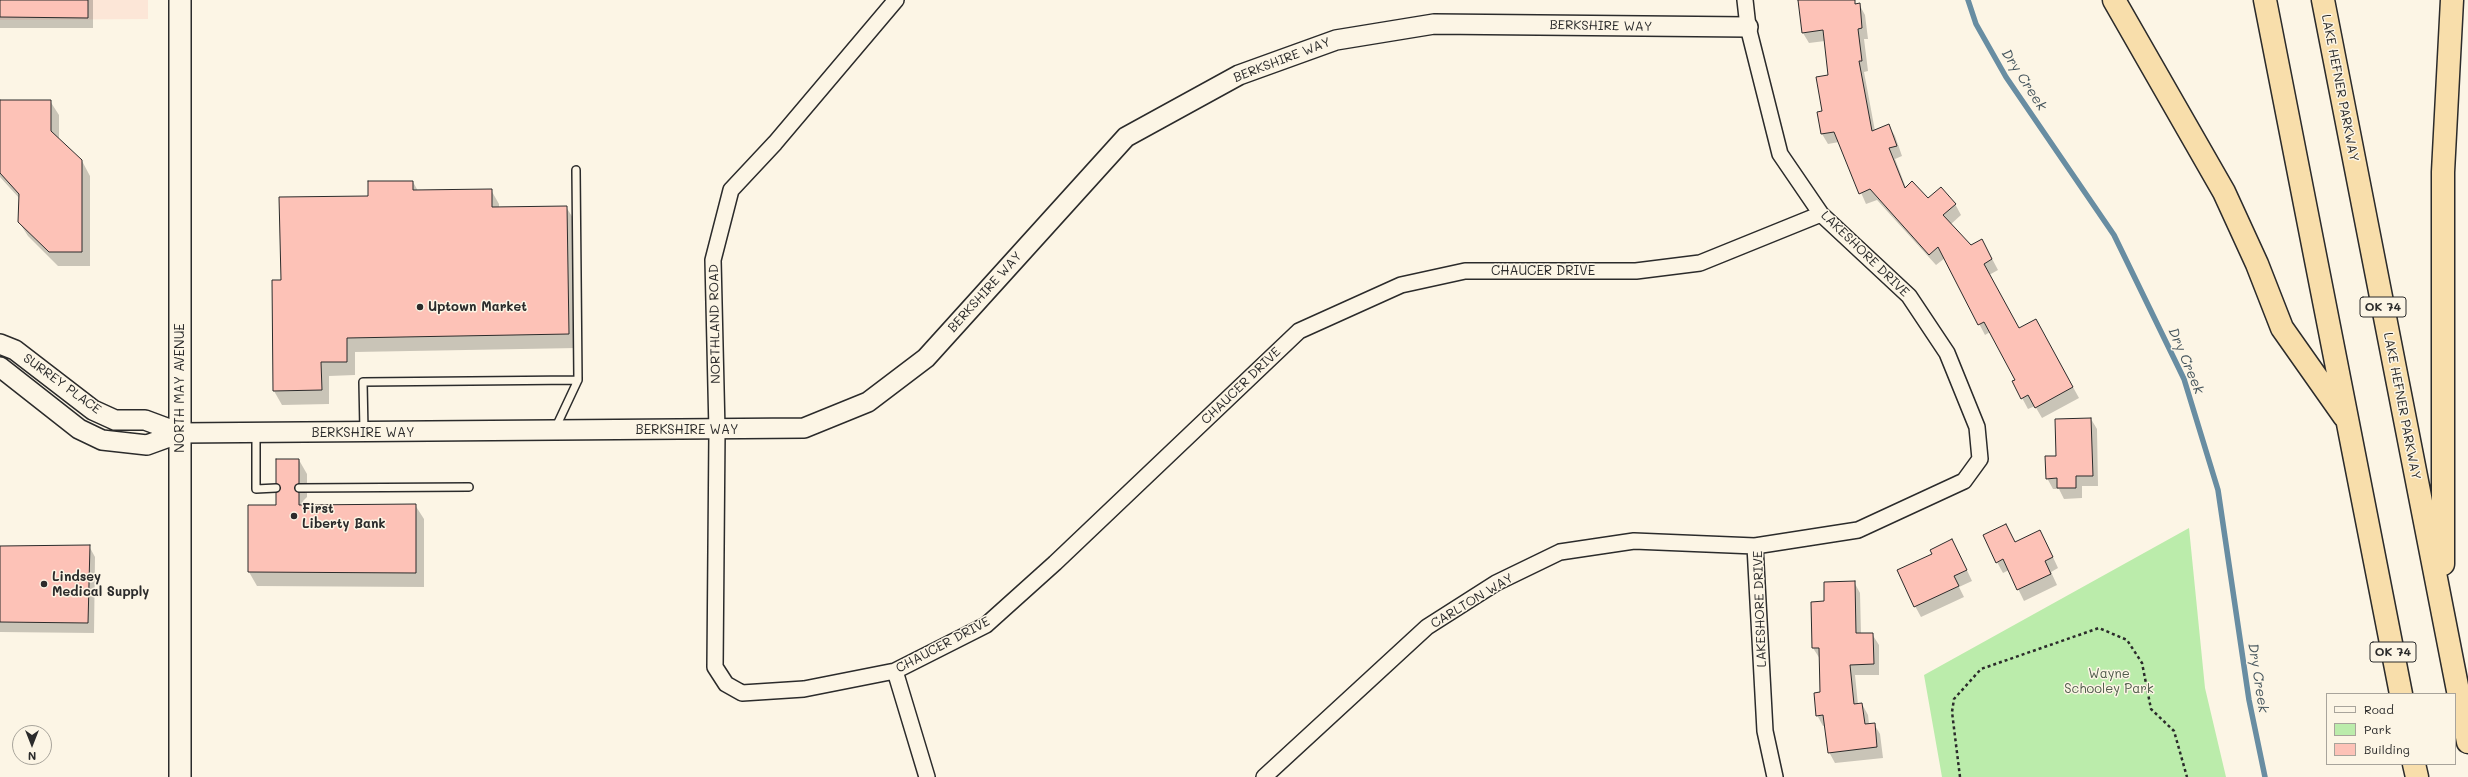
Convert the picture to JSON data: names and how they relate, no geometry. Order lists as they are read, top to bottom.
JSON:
{
  "streets": {
    "highway": ["LAKE HEFNER PARKWAY", "OK 74"],
    "main road": ["NORTH MAY AVENUE"],
    "street": [
      "BERKSHIRE WAY",
      "LAKESHORE DRIVE",
      "CHAUCER DRIVE",
      "NORTHLAND ROAD",
      "SURREY PLACE",
      "CARLTON WAY"
    ]
  },
  "crossings": [
    ["BERKSHIRE WAY", "LAKESHORE DRIVE"],
    ["BERKSHIRE WAY", "NORTHLAND ROAD"],
    ["BERKSHIRE WAY", "SURREY PLACE"],
    ["BERKSHIRE WAY", "NORTH MAY AVENUE"],
    ["LAKESHORE DRIVE", "CHAUCER DRIVE"],
    ["LAKESHORE DRIVE", "CARLTON WAY"],
    ["CHAUCER DRIVE", "NORTHLAND ROAD"],
    ["SURREY PLACE", "NORTH MAY AVENUE"]
  ],
  "water": ["Dry Creek"],
  "parks": ["Wayne Schooley Park"],
  "places": ["Uptown Market", "First Liberty Bank", "Lindsey Medical Supply"],
  "legend": ["Road", "Park", "Building"],
  "north": "bottom"
}
